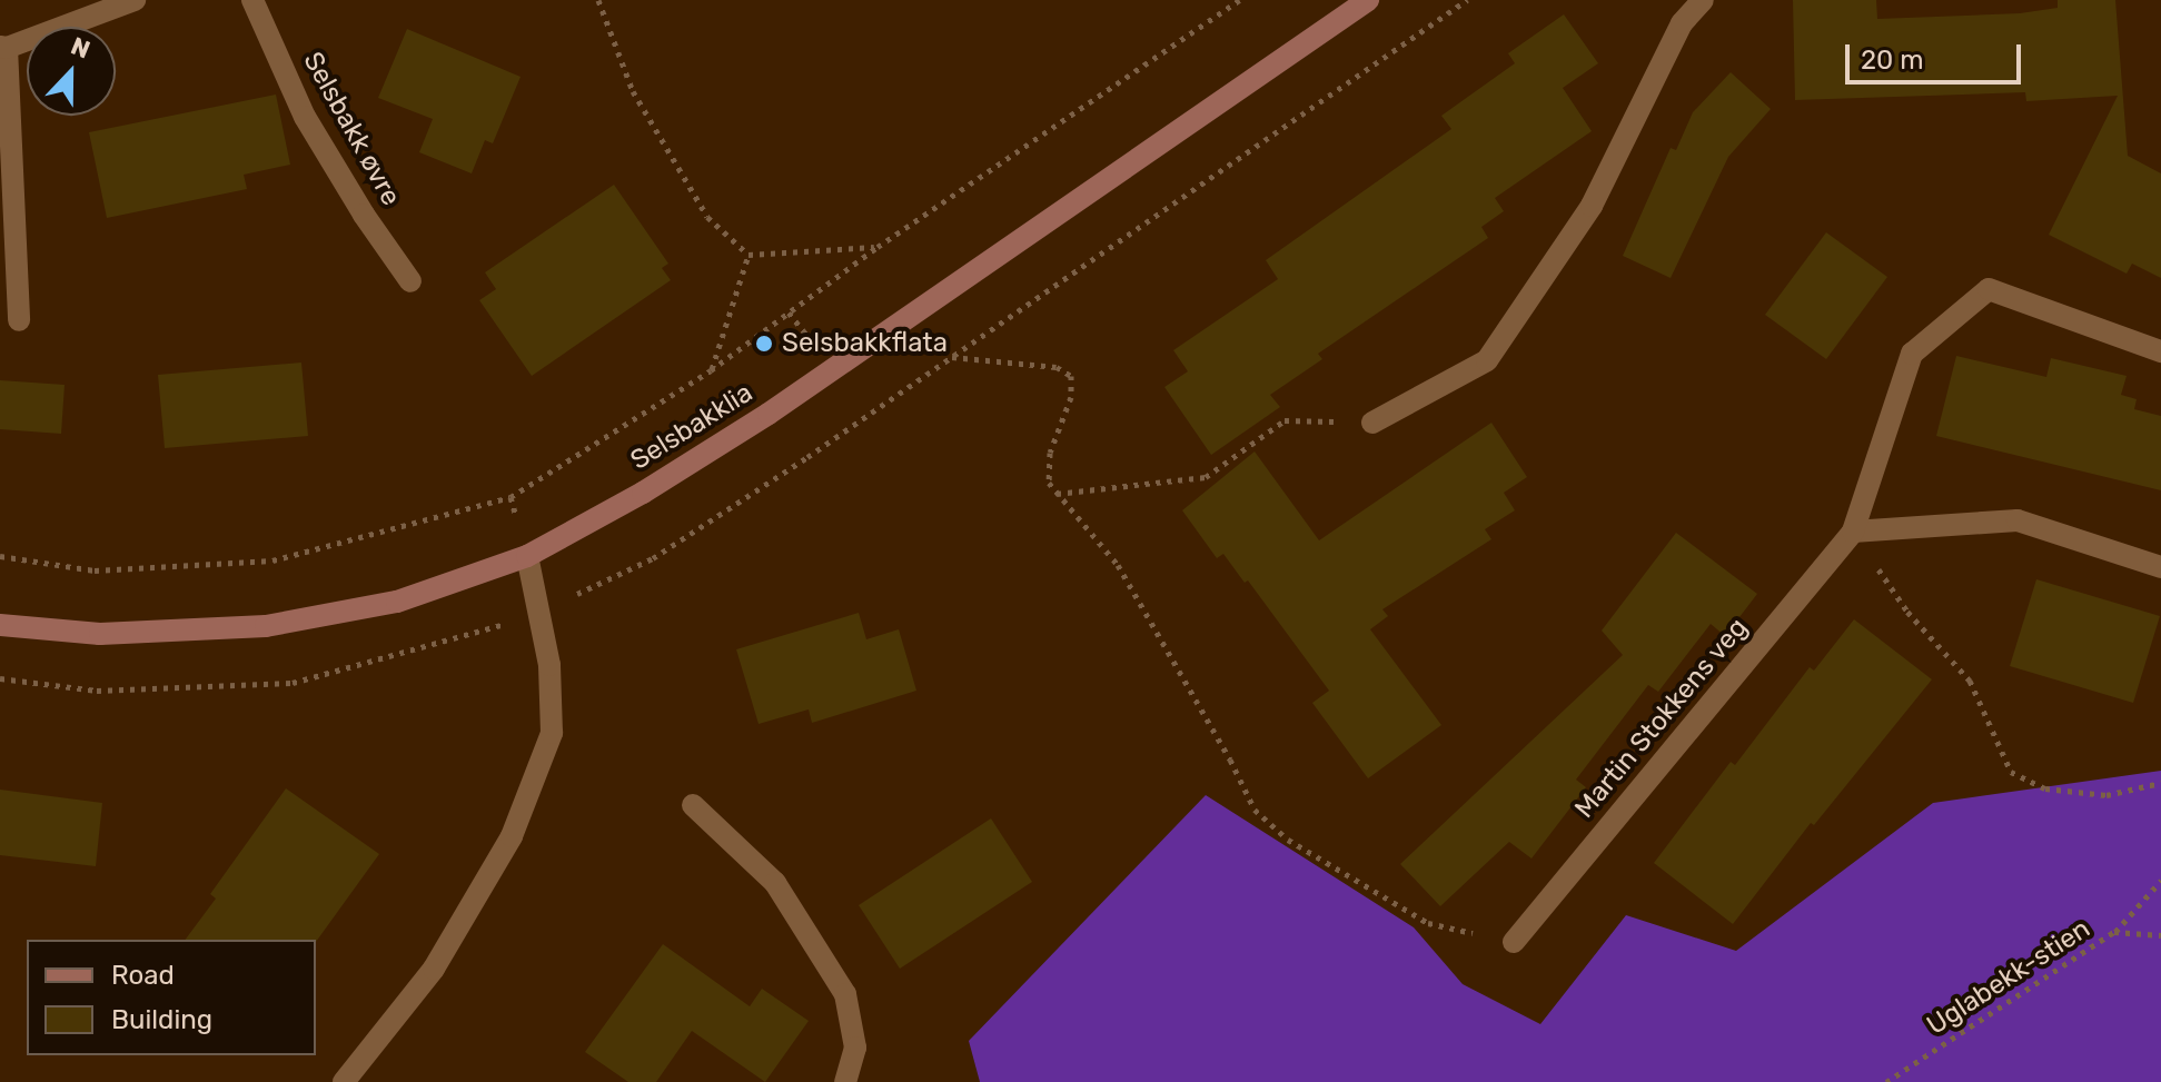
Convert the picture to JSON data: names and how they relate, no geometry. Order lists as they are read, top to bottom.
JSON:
{
  "streets": {
    "street": ["Selsbakk øvre", "Selsbakklia", "Martin Stokkens veg"],
    "path": ["Uglabekk-stien"]
  },
  "places": ["Selsbakkflata"],
  "legend": ["Road", "Building"],
  "scale_bar": "20 m",
  "north": "top"
}
